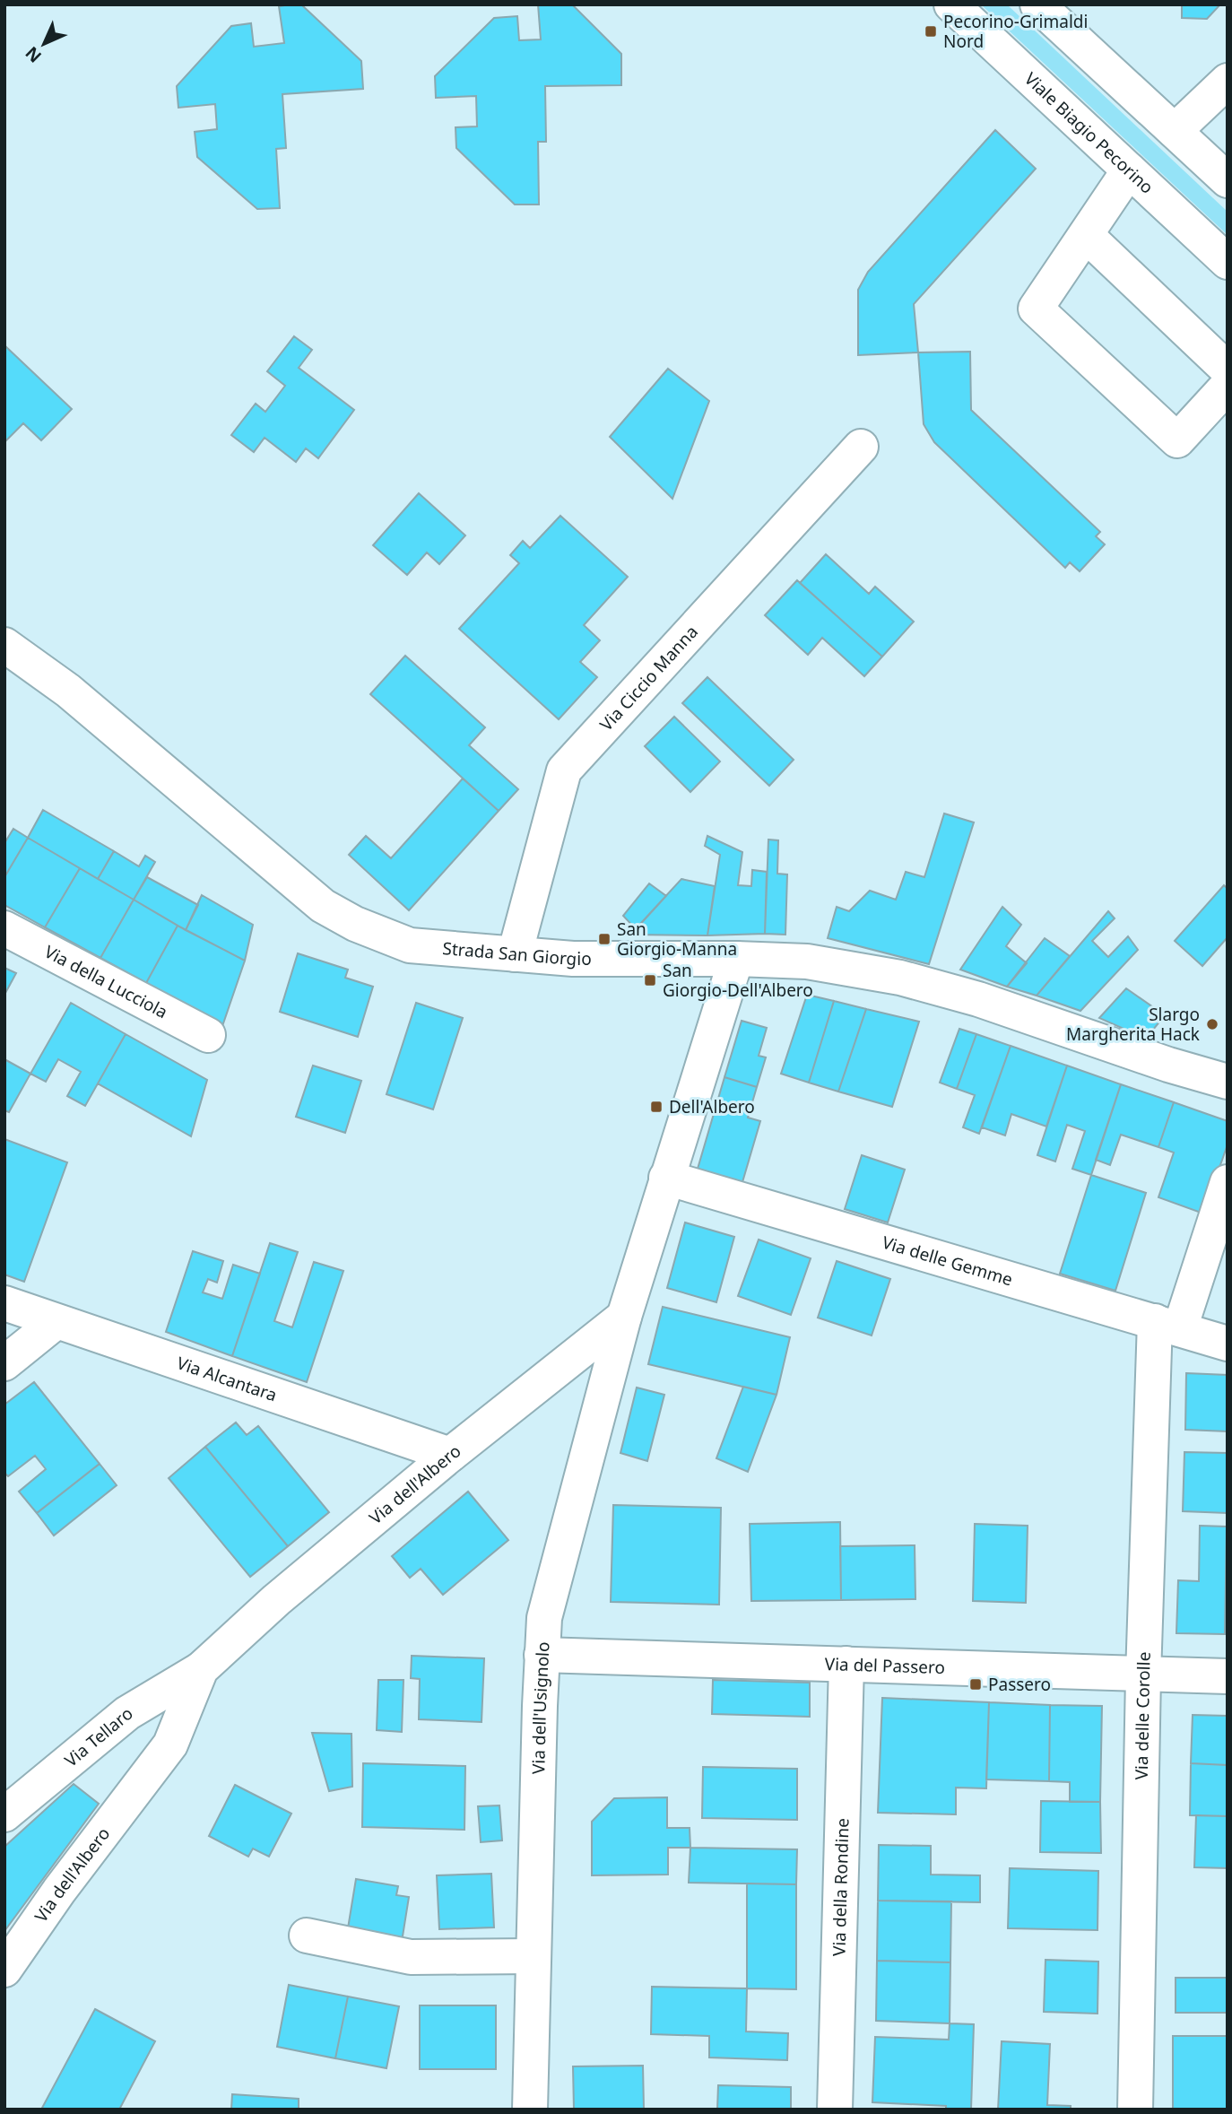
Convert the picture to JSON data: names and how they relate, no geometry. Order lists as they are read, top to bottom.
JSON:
{
  "streets": {
    "street": [
      "Viale Biagio Pecorino",
      "Via Ciccio Manna",
      "Strada San Giorgio",
      "Via della Lucciola",
      "Via delle Gemme",
      "Via Alcantara",
      "Via dell'Albero",
      "Via del Passero",
      "Via dell'Usignolo",
      "Via delle Corolle",
      "Via Tellaro",
      "Via della Rondine"
    ]
  },
  "crossings": [
    ["Via Ciccio Manna", "Strada San Giorgio"],
    ["Via delle Gemme", "Via delle Corolle"],
    ["Via Alcantara", "Via dell'Albero"],
    ["Via dell'Albero", "Via dell'Usignolo"],
    ["Via dell'Albero", "Via Tellaro"],
    ["Via del Passero", "Via dell'Usignolo"],
    ["Via del Passero", "Via delle Corolle"],
    ["Via del Passero", "Via della Rondine"]
  ],
  "places": {
    "transit": [
      "Pecorino-Grimaldi Nord",
      "San Giorgio-Manna",
      "San Giorgio-Dell'Albero",
      "Dell'Albero",
      "Passero"
    ],
    "other": ["Slargo Margherita Hack"]
  },
  "north": "bottom left"
}
